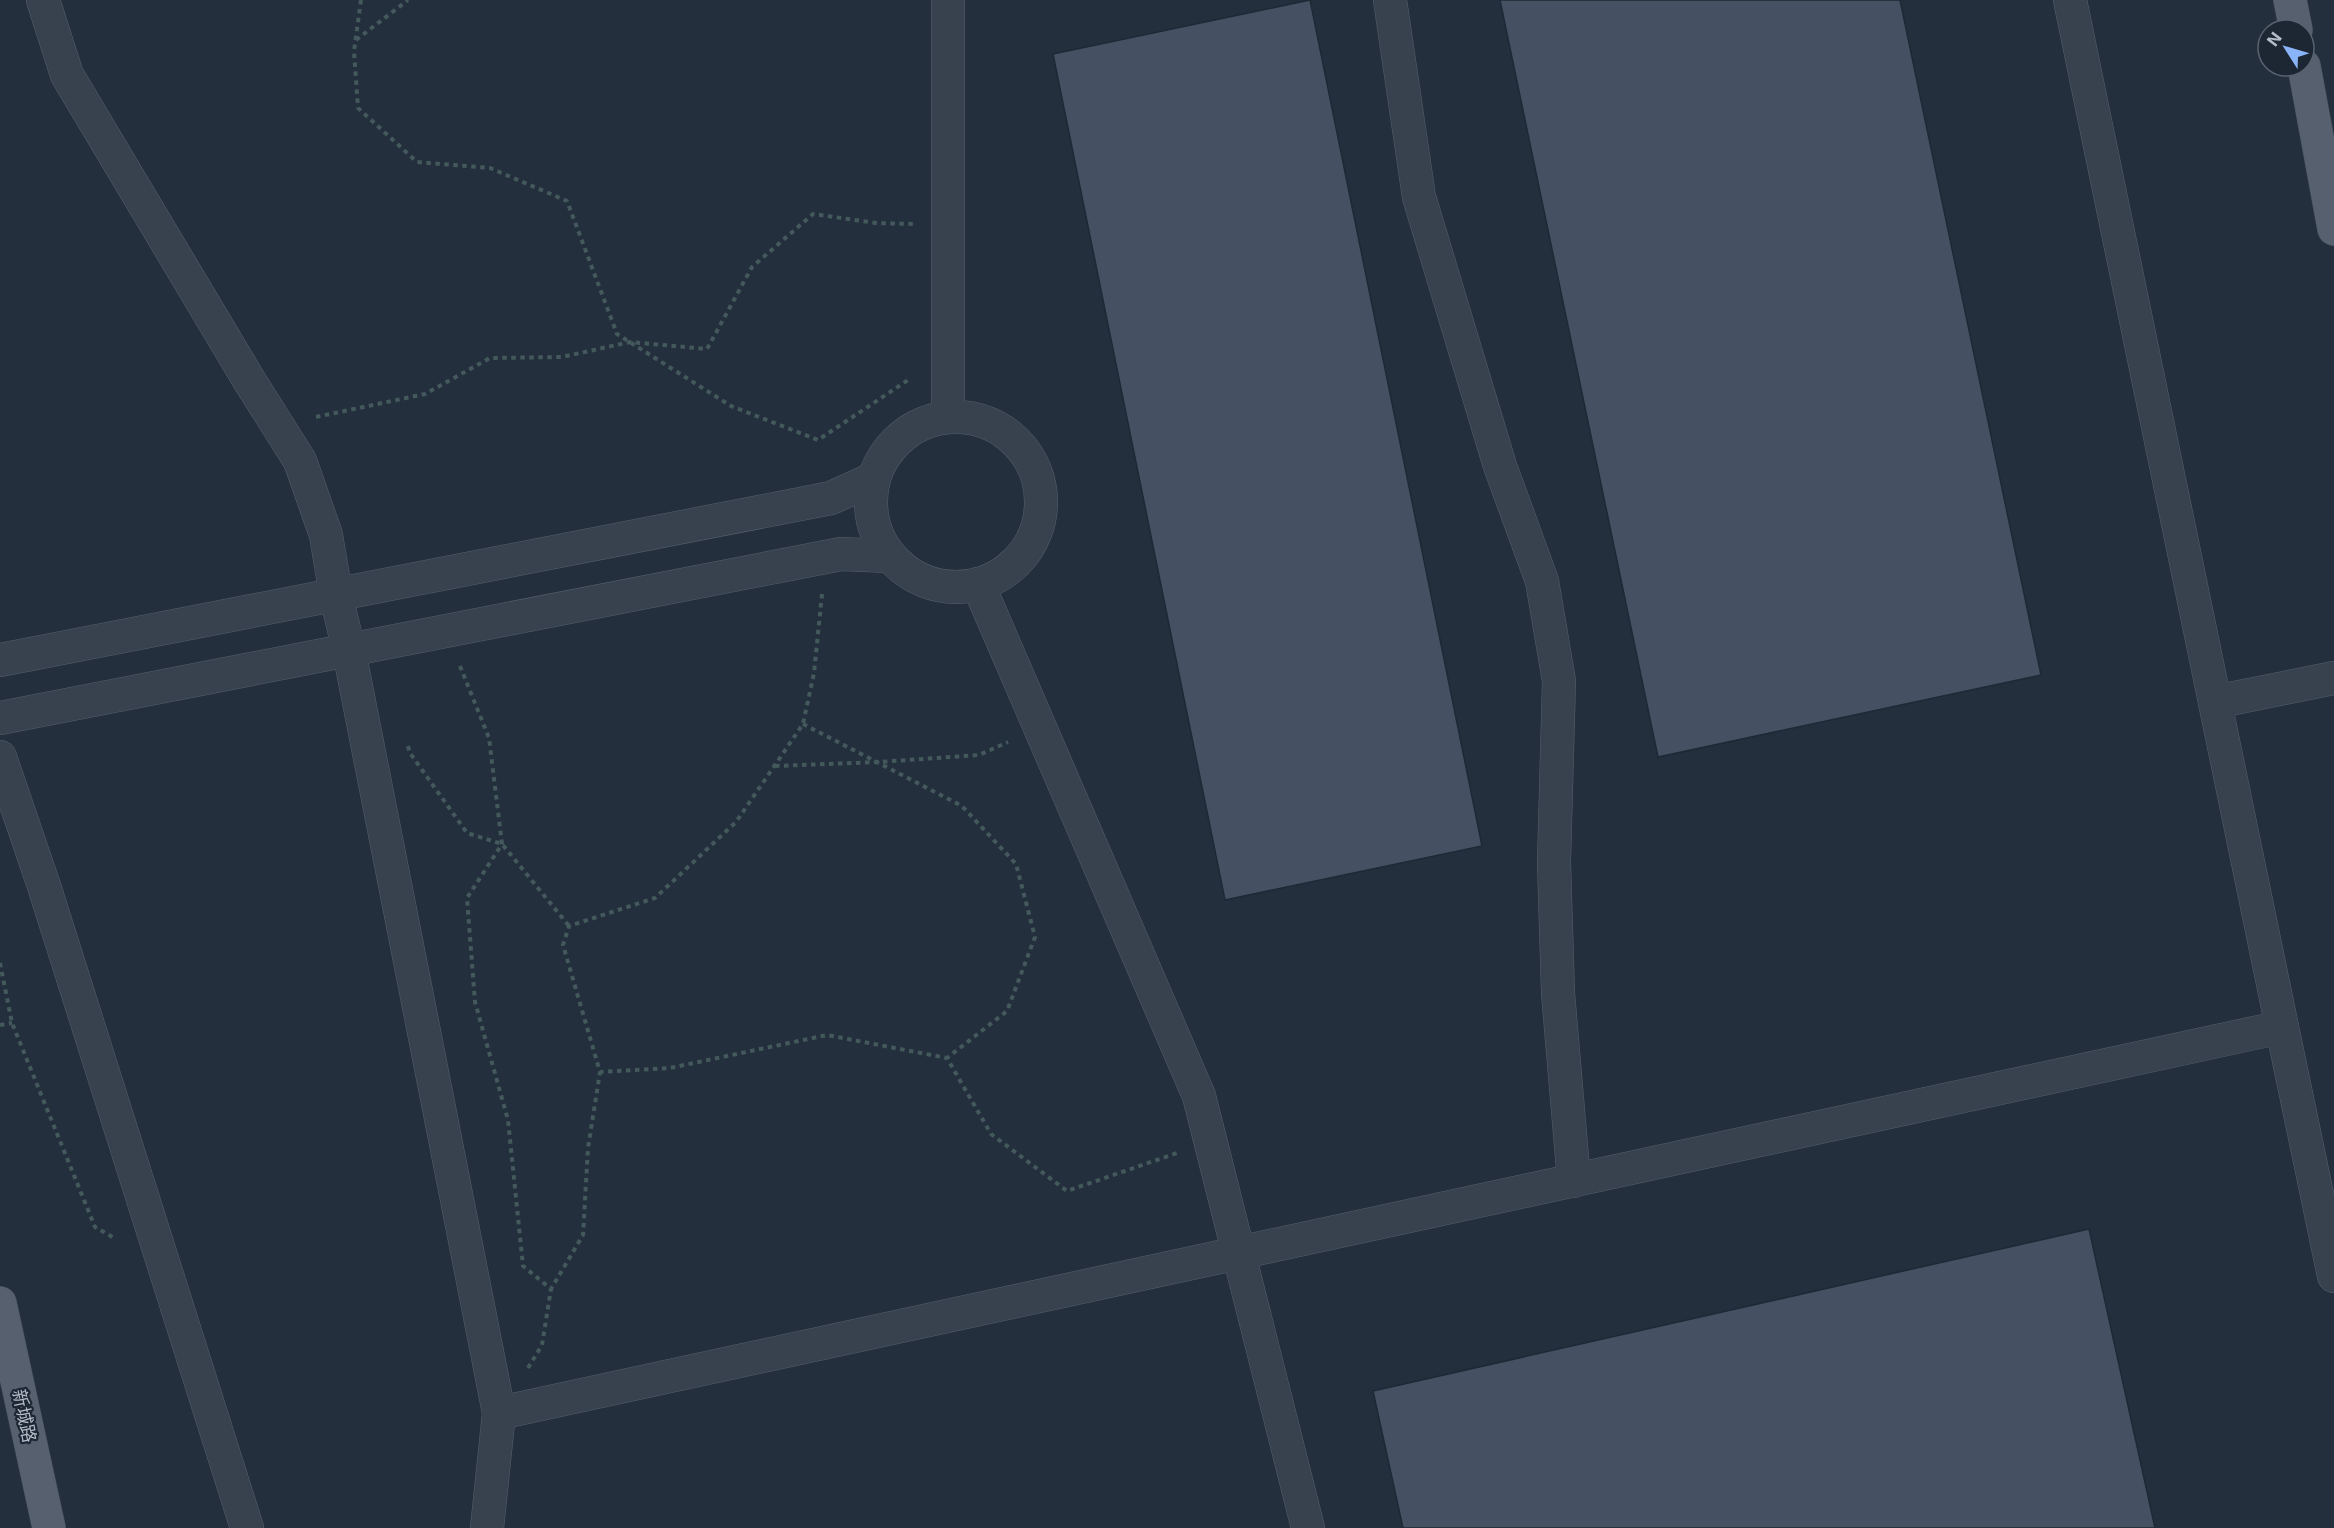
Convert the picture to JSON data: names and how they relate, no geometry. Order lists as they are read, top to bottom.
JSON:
{
  "streets": {
    "main road": ["新城路"]
  },
  "north": "top left"
}
